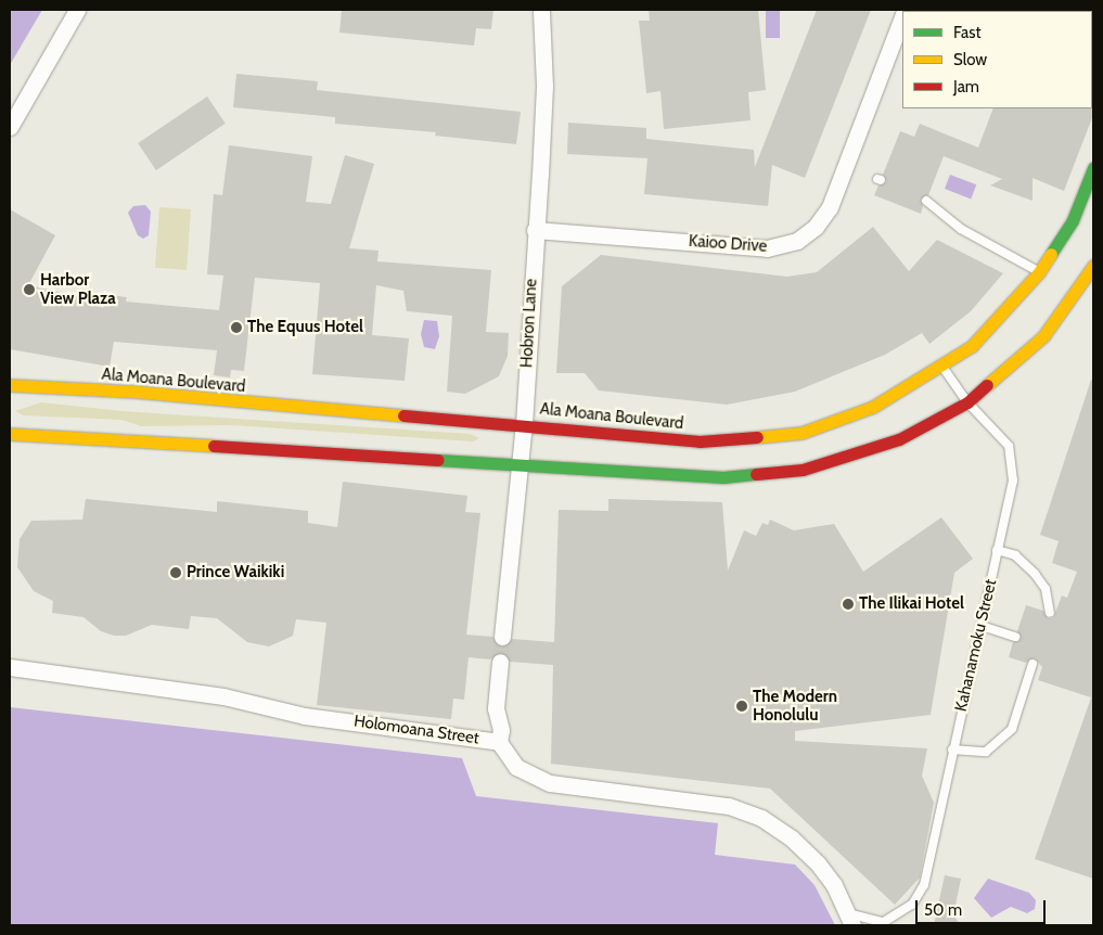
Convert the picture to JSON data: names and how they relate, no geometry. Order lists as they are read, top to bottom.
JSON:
{
  "streets": {
    "main road": ["Ala Moana Boulevard"],
    "street": ["Kaioo Drive", "Hobron Lane", "Holomoana Street"],
    "lane": ["Kahanamoku Street"]
  },
  "crossings": [
    ["Kaioo Drive", "Hobron Lane"],
    ["Hobron Lane", "Ala Moana Boulevard"],
    ["Ala Moana Boulevard", "Kahanamoku Street"]
  ],
  "places": [
    "Harbor View Plaza",
    "The Equus Hotel",
    "Prince Waikiki",
    "The Ilikai Hotel",
    "The Modern Honolulu"
  ],
  "legend": ["Fast", "Slow", "Jam"],
  "scale_bar": "50 m"
}
